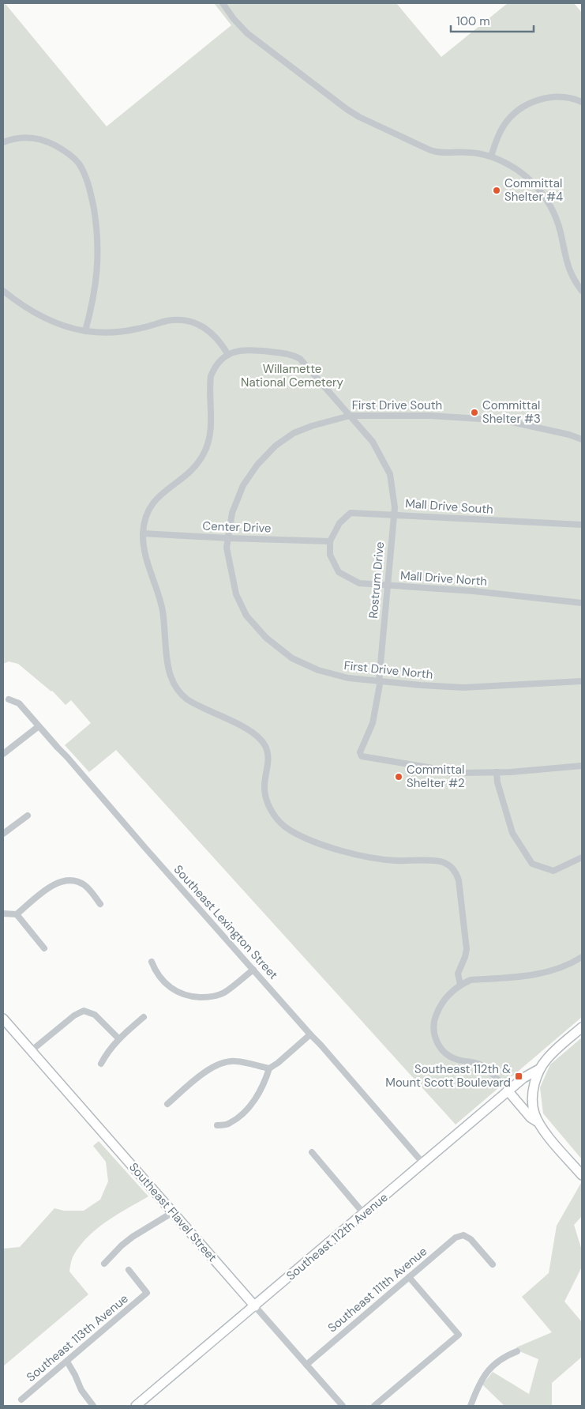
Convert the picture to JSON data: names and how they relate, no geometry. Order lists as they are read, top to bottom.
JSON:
{
  "streets": {
    "main road": ["Southeast Flavel Street", "Southeast 112th Avenue"],
    "street": [
      "First Drive South",
      "Mall Drive South",
      "Center Drive",
      "Mall Drive North",
      "Rostrum Drive",
      "First Drive North",
      "Southeast Lexington Street",
      "Southeast 111th Avenue",
      "Southeast 113th Avenue"
    ]
  },
  "crossings": [
    ["First Drive South", "Center Drive"],
    ["First Drive South", "Rostrum Drive"],
    ["First Drive South", "First Drive North"],
    ["Mall Drive South", "Center Drive"],
    ["Mall Drive South", "Mall Drive North"],
    ["Mall Drive South", "Rostrum Drive"],
    ["Center Drive", "Mall Drive North"],
    ["Center Drive", "First Drive North"],
    ["Mall Drive North", "Rostrum Drive"],
    ["Rostrum Drive", "First Drive North"],
    ["Southeast Lexington Street", "Southeast 112th Avenue"],
    ["Southeast Flavel Street", "Southeast 112th Avenue"],
    ["Southeast Flavel Street", "Southeast 111th Avenue"]
  ],
  "parks": ["Willamette National Cemetery"],
  "places": {
    "other": ["Committal Shelter #4", "Committal Shelter #3", "Committal Shelter #2"],
    "transit": ["Southeast 112th & Mount Scott Boulevard"]
  },
  "scale_bar": "100 m"
}
